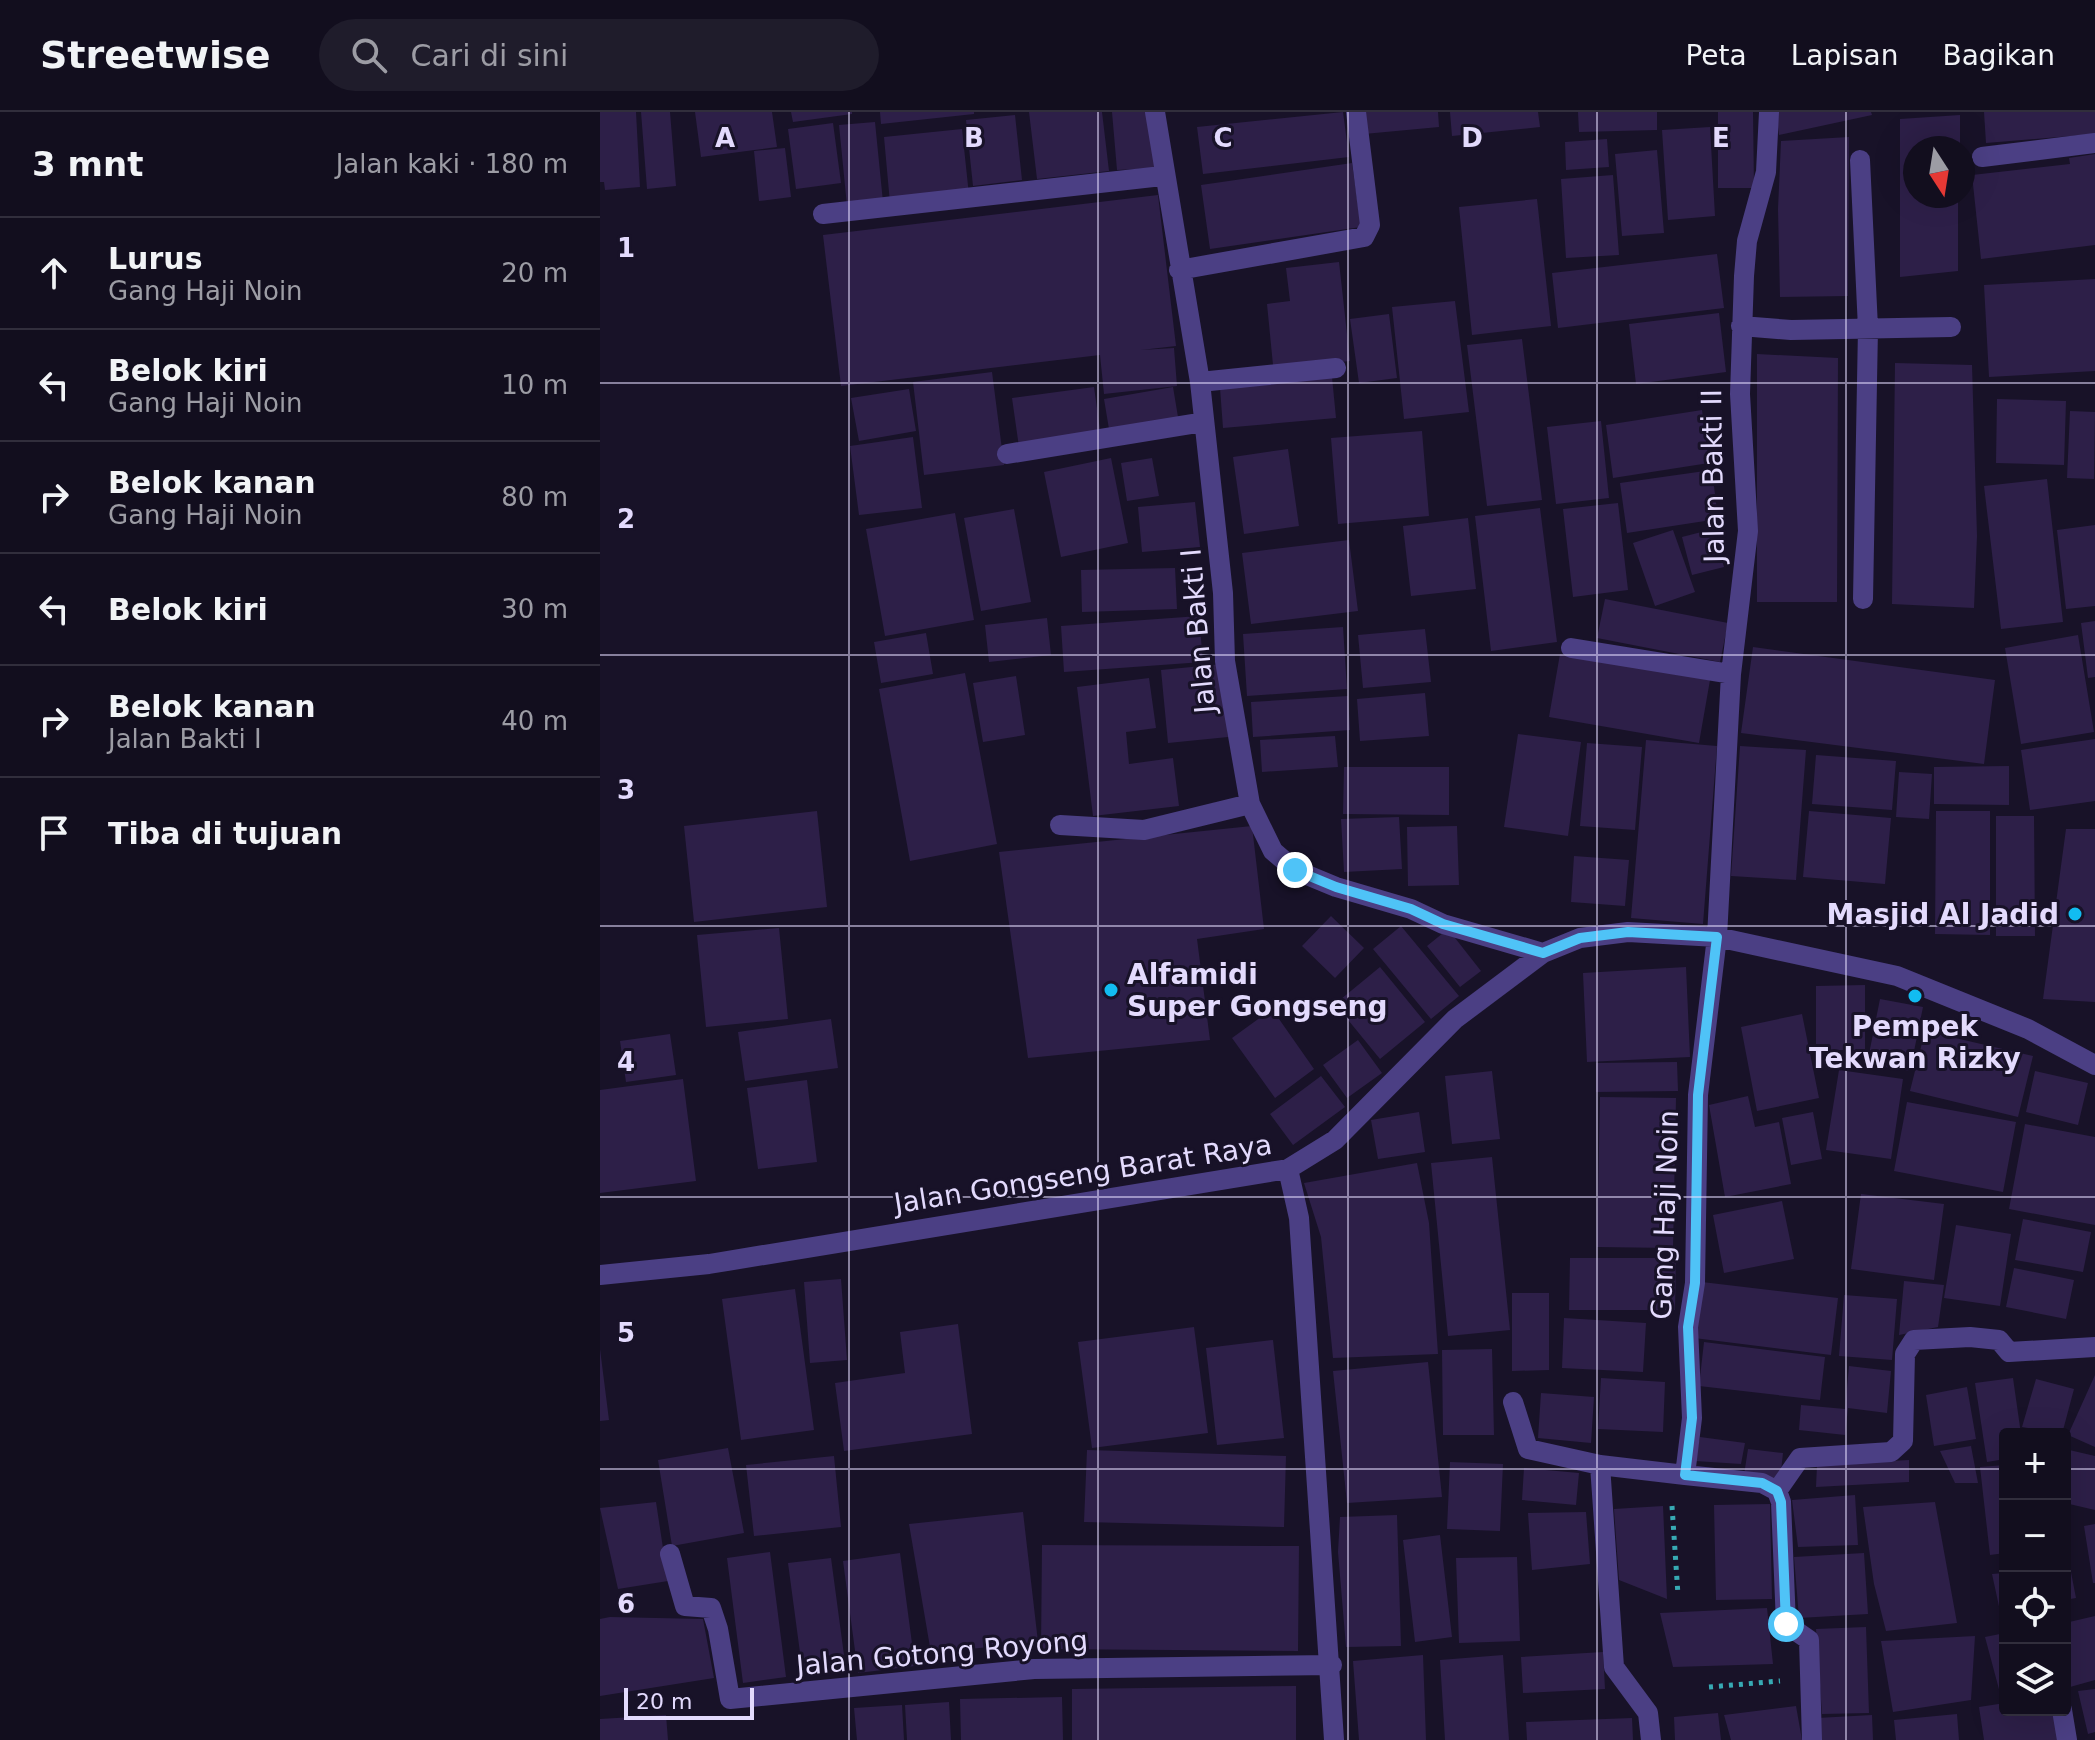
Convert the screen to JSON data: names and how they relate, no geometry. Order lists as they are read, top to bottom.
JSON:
{
  "streets": {
    "street": [
      "Jalan Bakti II",
      "Jalan Bakti I",
      "Jalan Gongseng Barat Raya",
      "Gang Haji Noin",
      "Jalan Gotong Royong"
    ]
  },
  "crossings": [
    ["Jalan Bakti II", "Jalan Gongseng Barat Raya"],
    ["Jalan Bakti II", "Gang Haji Noin"],
    ["Jalan Bakti I", "Jalan Gongseng Barat Raya"],
    ["Jalan Gongseng Barat Raya", "Gang Haji Noin"]
  ],
  "places": ["Masjid Al Jadid", "Alfamidi Super Gongseng", "Pempek Tekwan Rizky"],
  "scale_bar": "20 m",
  "north": "bottom",
  "page": {
    "header": "Streetwise",
    "search": "Cari di sini",
    "nav": ["Peta", "Lapisan", "Bagikan"],
    "heading": ["3 mnt", "Jalan kaki · 180 m"],
    "list": [
      ["Lurus", "Gang Haji Noin", "20 m"],
      ["Belok kiri", "Gang Haji Noin", "10 m"],
      ["Belok kanan", "Gang Haji Noin", "80 m"],
      ["Belok kiri", "30 m"],
      ["Belok kanan", "Jalan Bakti I", "40 m"],
      "Tiba di tujuan"
    ],
    "map_buttons": ["+", "−"],
    "scale": "20 m"
  },
  "grid": {
    "columns": [
      "A",
      "B",
      "C",
      "D",
      "E"
    ],
    "rows": [
      "1",
      "2",
      "3",
      "4",
      "5",
      "6"
    ]
  }
}
